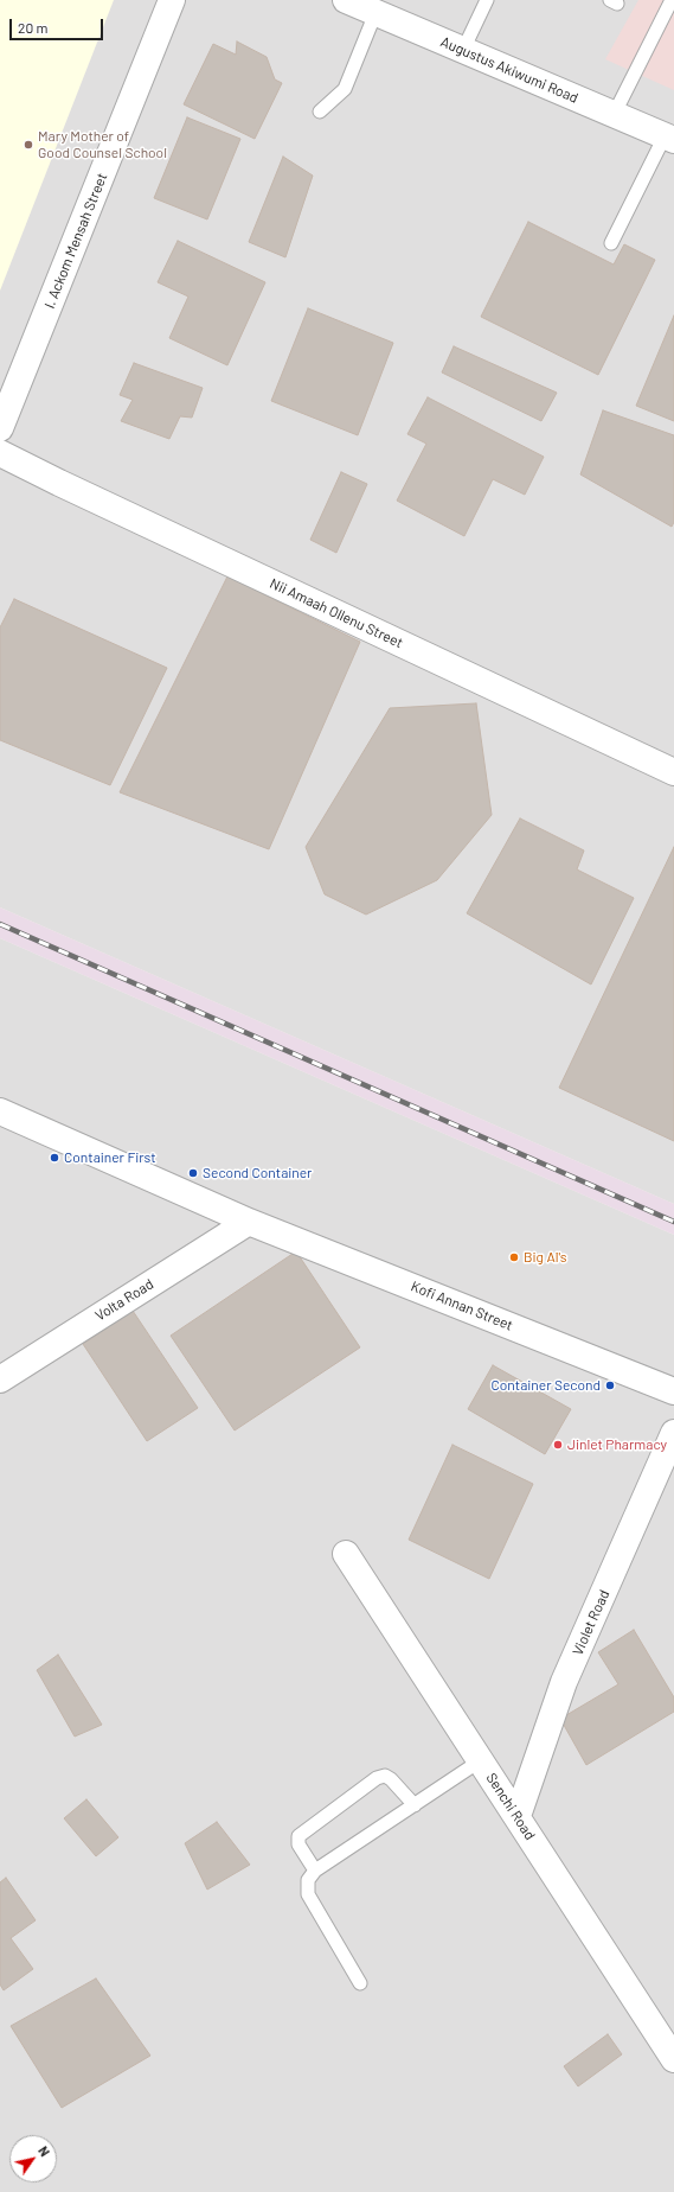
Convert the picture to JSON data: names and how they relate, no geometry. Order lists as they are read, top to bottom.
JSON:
{
  "streets": {
    "street": [
      "Augustus Akiwumi Road",
      "I. Ackom Mensah Street",
      "Nii Amaah Ollenu Street",
      "Volta Road",
      "Kofi Annan Street",
      "Violet Road",
      "Senchi Road"
    ]
  },
  "crossings": [
    ["Volta Road", "Kofi Annan Street"],
    ["Violet Road", "Senchi Road"]
  ],
  "places": [
    "Mary Mother of Good Counsel School",
    "Container First",
    "Second Container",
    "Big Al's",
    "Container Second",
    "Jinlet Pharmacy"
  ],
  "scale_bar": "20 m",
  "north": "top right"
}
